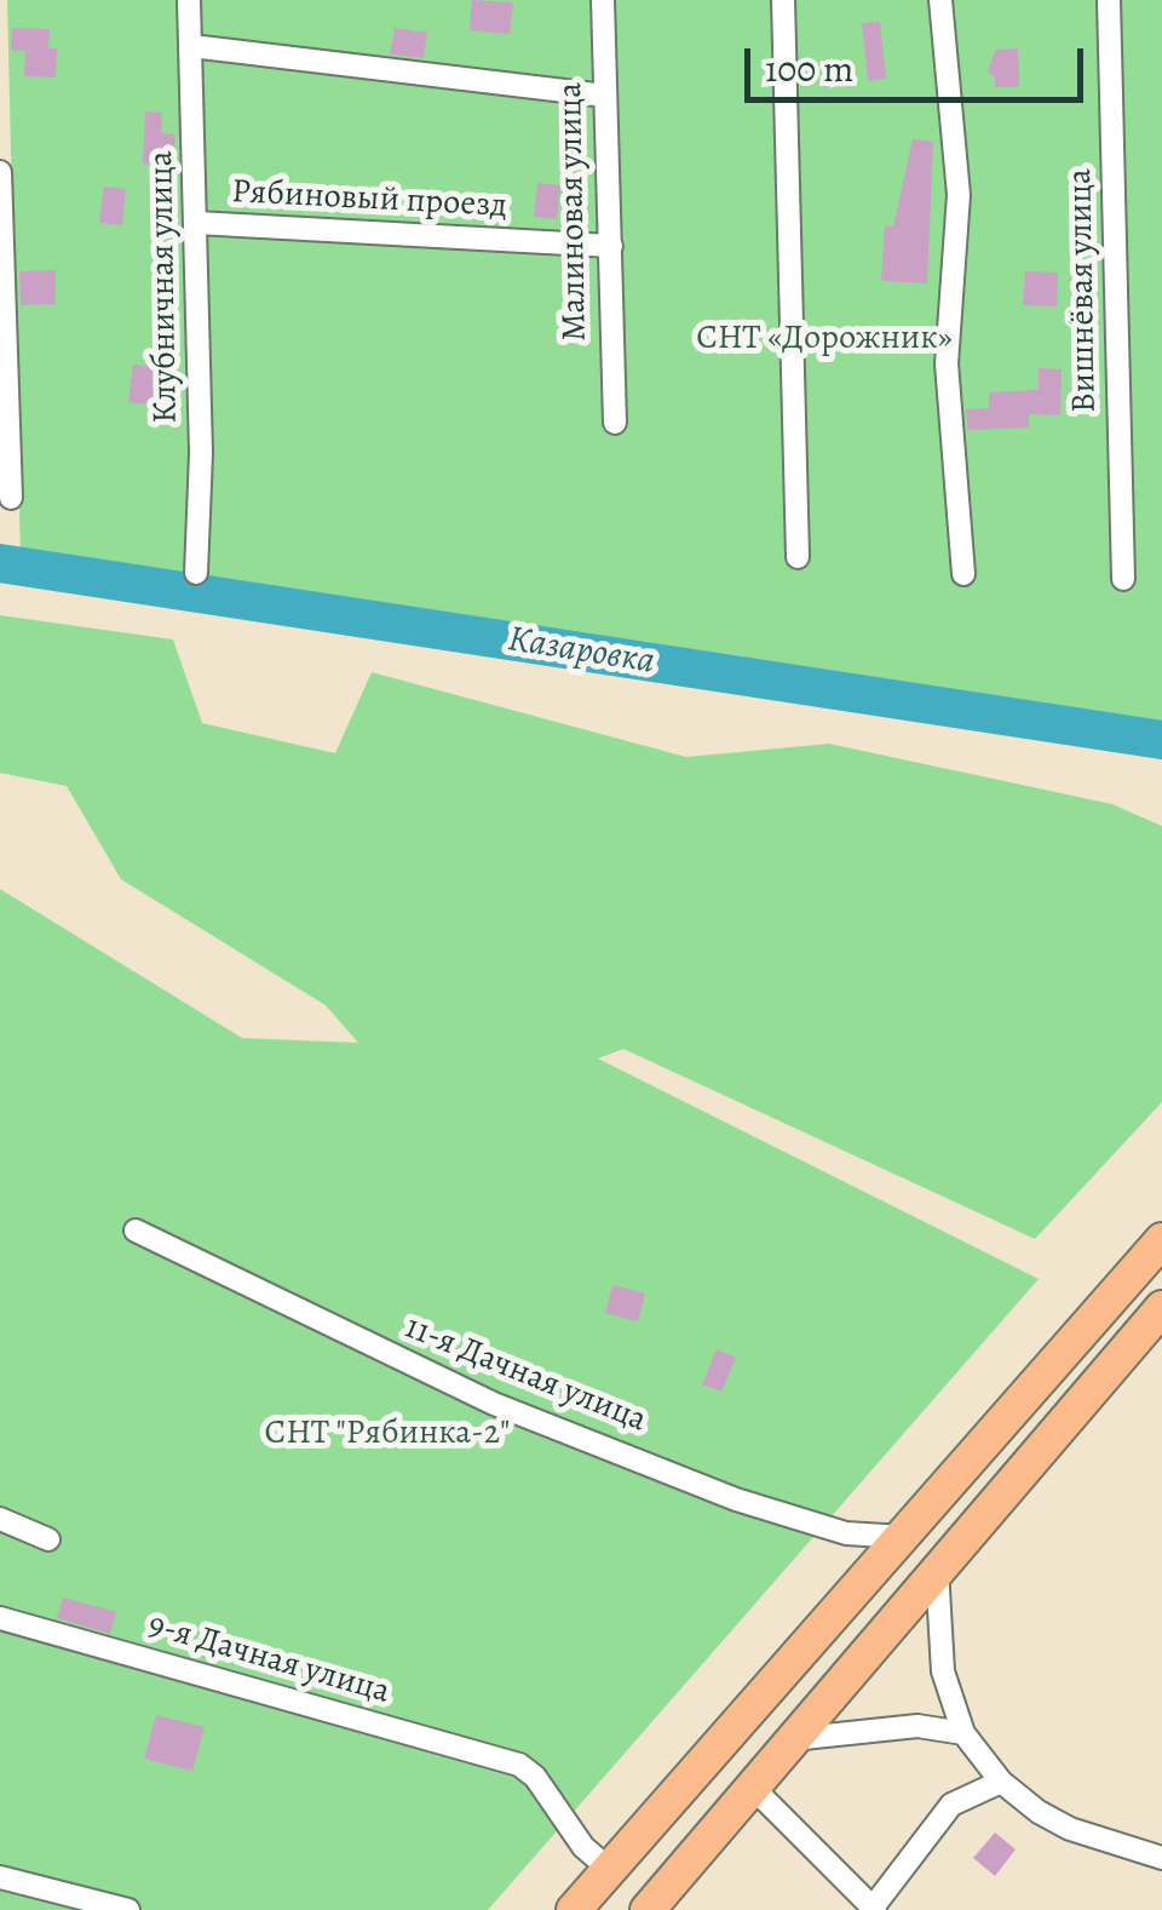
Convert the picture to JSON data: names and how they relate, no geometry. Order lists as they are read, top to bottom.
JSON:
{
  "streets": {
    "street": [
      "Рябиновый проезд",
      "Малиновая улица",
      "Клубничная улица",
      "Вишнёвая улица",
      "11-я Дачная улица",
      "9-я Дачная улица"
    ]
  },
  "crossings": [
    ["Рябиновый проезд", "Малиновая улица"],
    ["Рябиновый проезд", "Клубничная улица"]
  ],
  "water": ["Казаровка"],
  "parks": ["СНТ «Дорожник»", "СНТ \"Рябинка-2\""],
  "scale_bar": "100 m"
}
